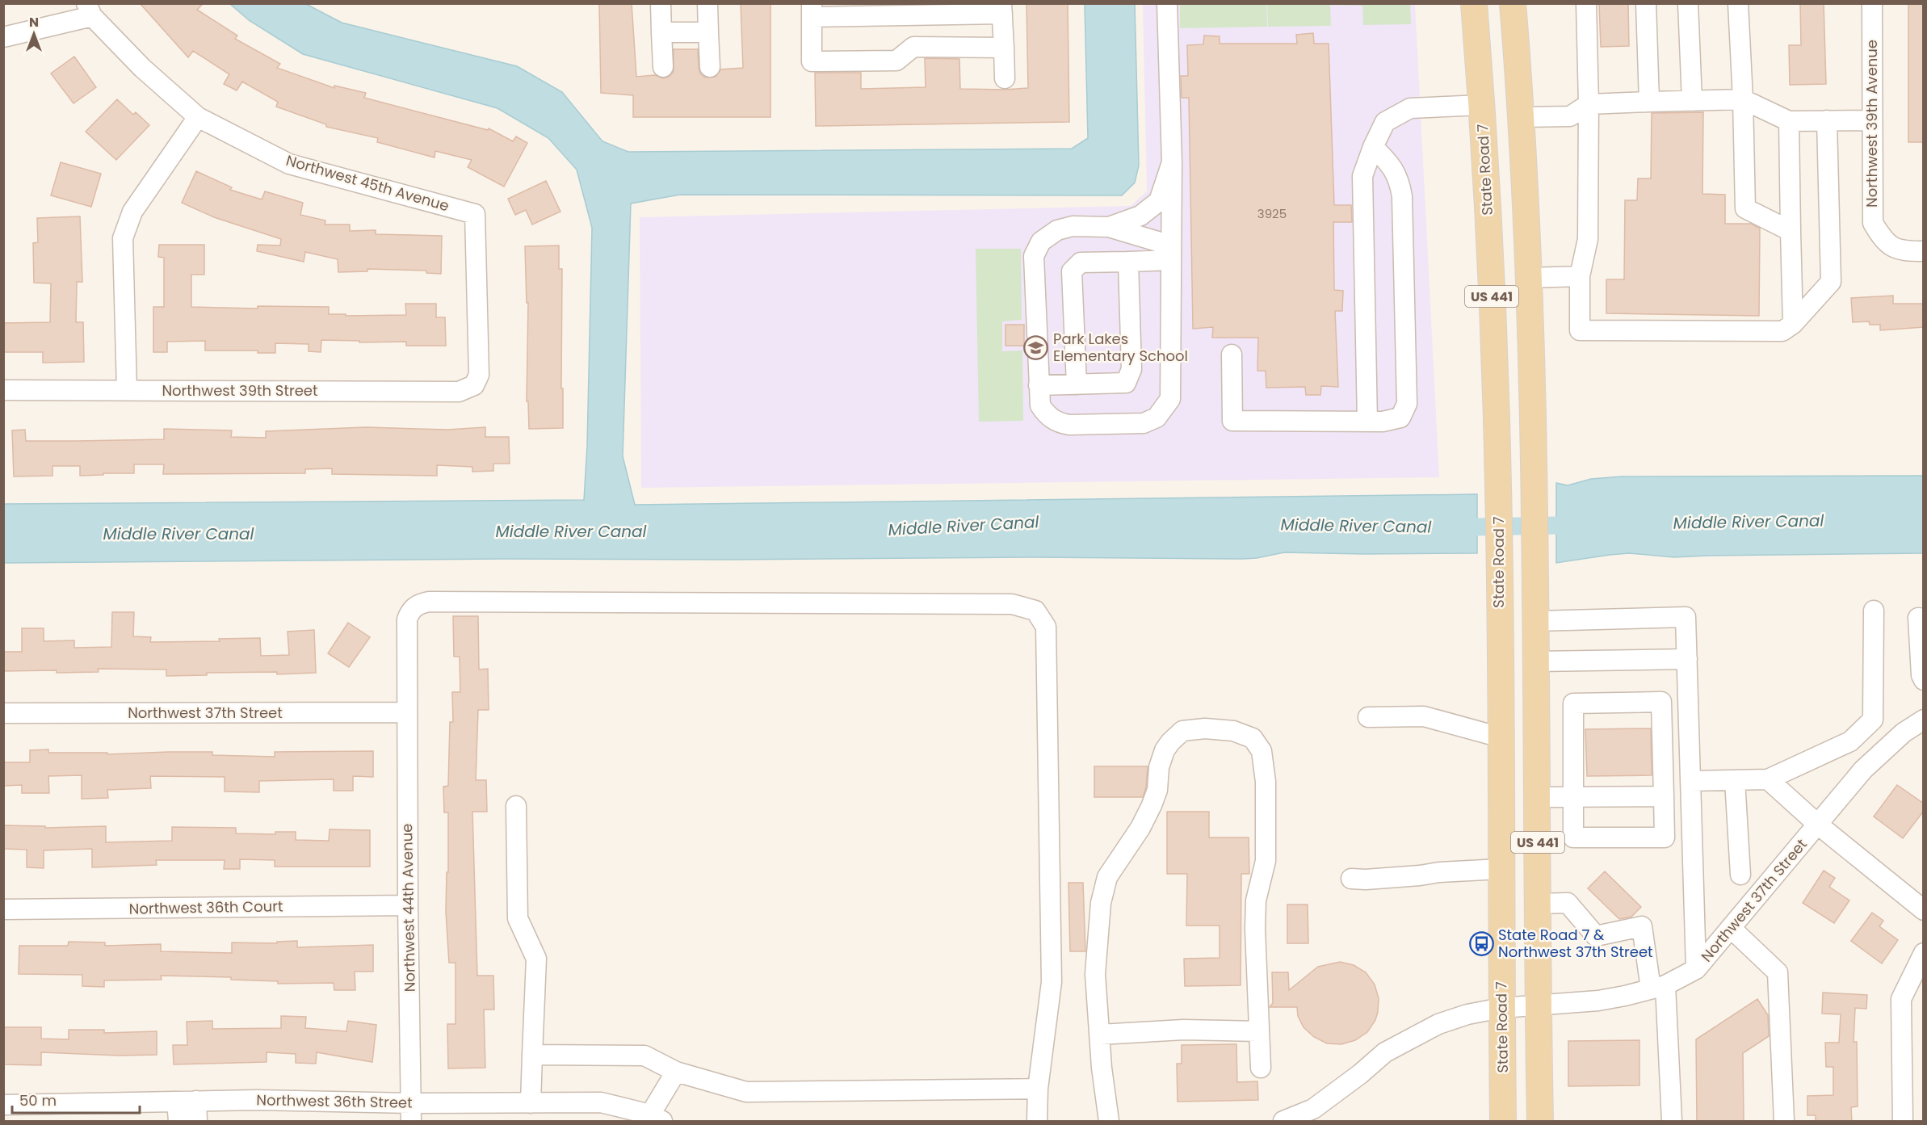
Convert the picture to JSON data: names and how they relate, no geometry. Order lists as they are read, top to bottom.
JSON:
{
  "streets": {
    "main road": ["State Road 7", "US 441"],
    "street": [
      "Northwest 39th Avenue",
      "Northwest 45th Avenue",
      "Northwest 39th Street",
      "Northwest 37th Street",
      "Northwest 36th Court",
      "Northwest 44th Avenue",
      "Northwest 36th Street"
    ]
  },
  "crossings": [
    ["State Road 7", "Northwest 37th Street"],
    ["Northwest 45th Avenue", "Northwest 39th Street"],
    ["US 441", "Northwest 37th Street"],
    ["Northwest 37th Street", "Northwest 44th Avenue"],
    ["Northwest 36th Court", "Northwest 44th Avenue"],
    ["Northwest 44th Avenue", "Northwest 36th Street"]
  ],
  "water": ["Middle River Canal"],
  "places": {
    "school or university": ["Park Lakes Elementary School"],
    "bus stop": ["State Road 7 & Northwest 37th Street"]
  },
  "house_numbers": ["3925"],
  "scale_bar": "50 m",
  "north": "top"
}
